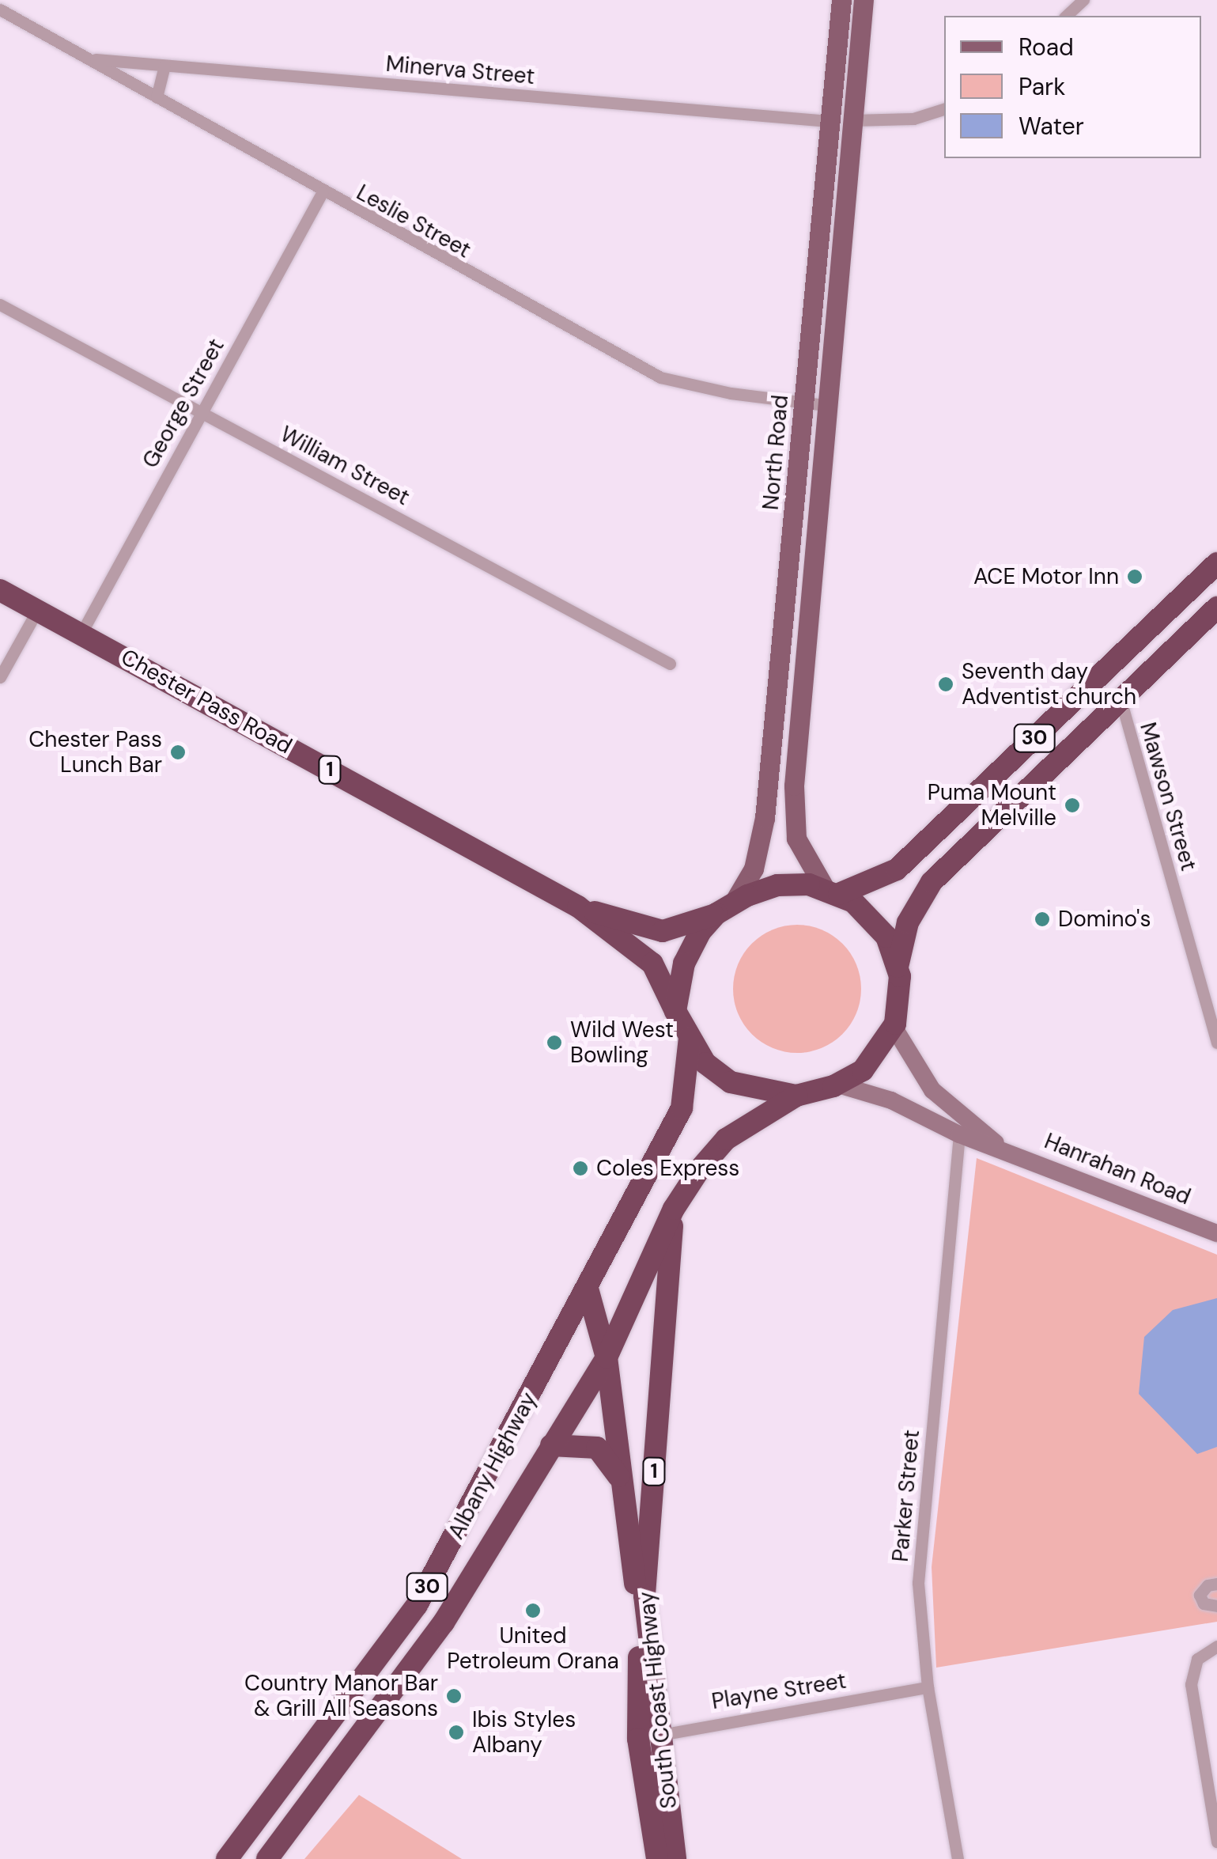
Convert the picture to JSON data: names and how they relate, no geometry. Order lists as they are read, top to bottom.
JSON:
{
  "streets": {
    "highway": [
      "Chester Pass Road",
      "30",
      "1",
      "Albany Highway",
      "South Coast Highway"
    ],
    "main road": ["North Road", "Hanrahan Road"],
    "street": [
      "Minerva Street",
      "Leslie Street",
      "George Street",
      "William Street",
      "Mawson Street",
      "Parker Street",
      "Playne Street"
    ]
  },
  "crossings": [
    ["Minerva Street", "Leslie Street"],
    ["Minerva Street", "North Road"],
    ["Leslie Street", "George Street"],
    ["Leslie Street", "North Road"],
    ["George Street", "William Street"],
    ["George Street", "Chester Pass Road"],
    ["North Road", "Chester Pass Road"],
    ["North Road", "30"],
    ["North Road", "1"],
    ["North Road", "Hanrahan Road"],
    ["North Road", "Albany Highway"],
    ["Chester Pass Road", "30"],
    ["Chester Pass Road", "1"],
    ["Chester Pass Road", "Hanrahan Road"],
    ["Chester Pass Road", "Albany Highway"],
    ["30", "1"],
    ["30", "Mawson Street"],
    ["30", "Hanrahan Road"],
    ["30", "Albany Highway"],
    ["1", "Hanrahan Road"],
    ["1", "Albany Highway"],
    ["Hanrahan Road", "Albany Highway"],
    ["Hanrahan Road", "Parker Street"],
    ["Albany Highway", "South Coast Highway"],
    ["Parker Street", "Playne Street"],
    ["Playne Street", "South Coast Highway"]
  ],
  "places": [
    "ACE Motor Inn",
    "Seventh day Adventist church",
    "Chester Pass Lunch Bar",
    "Puma Mount Melville",
    "Domino's",
    "Wild West Bowling",
    "Coles Express",
    "United Petroleum Orana",
    "Country Manor Bar & Grill All Seasons",
    "Ibis Styles Albany"
  ],
  "legend": ["Road", "Park", "Water"]
}
